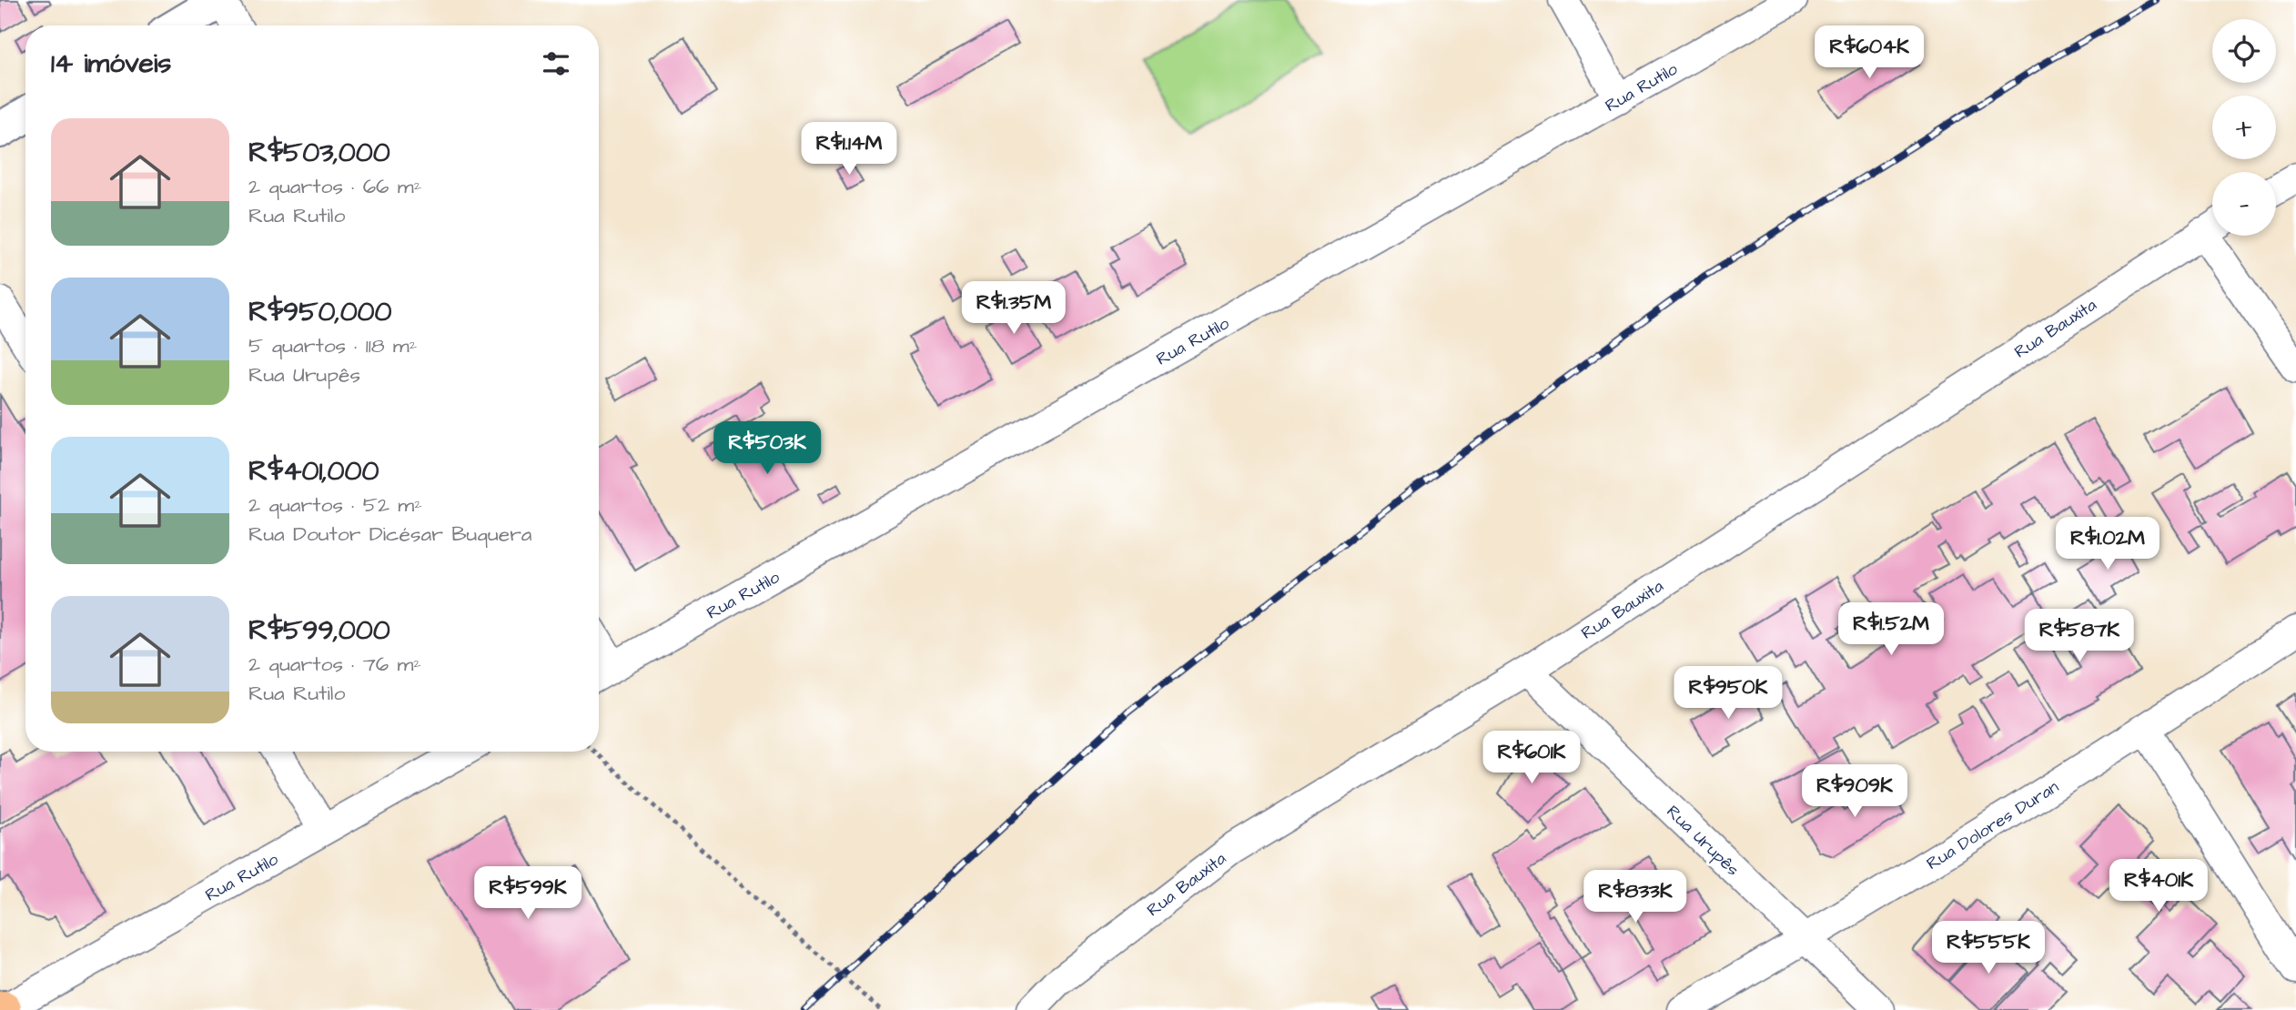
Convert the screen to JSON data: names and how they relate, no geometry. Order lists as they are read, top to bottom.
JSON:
{
  "streets": {
    "street": [
      "Rua Rutilo",
      "Rua Bauxita",
      "Rua Dolores Duran",
      "Rua Urupês"
    ]
  },
  "crossings": [
    ["Rua Bauxita", "Rua Urupês"],
    ["Rua Dolores Duran", "Rua Urupês"]
  ],
  "page": {
    "map_buttons": ["+", "−"],
    "price": [
      "R$604K",
      "R$1.14M",
      "R$1.35M",
      "R$503K",
      "R$1.02M",
      "R$1.52M",
      "R$587K",
      "R$950K",
      "R$601K",
      "R$909K",
      "R$401K",
      "R$599K",
      "R$833K",
      "R$555K"
    ],
    "heading": "14 imóveis",
    "list": [
      {
        "name": "R$503,000",
        "note": "2 quartos · 66 m² · Rua Rutilo"
      },
      {
        "name": "R$950,000",
        "note": "5 quartos · 118 m² · Rua Urupês"
      },
      {
        "name": "R$401,000",
        "note": "2 quartos · 52 m² · Rua Doutor Dicésar Buquera"
      },
      {
        "name": "R$599,000",
        "note": "2 quartos · 76 m² · Rua Rutilo"
      }
    ]
  }
}
